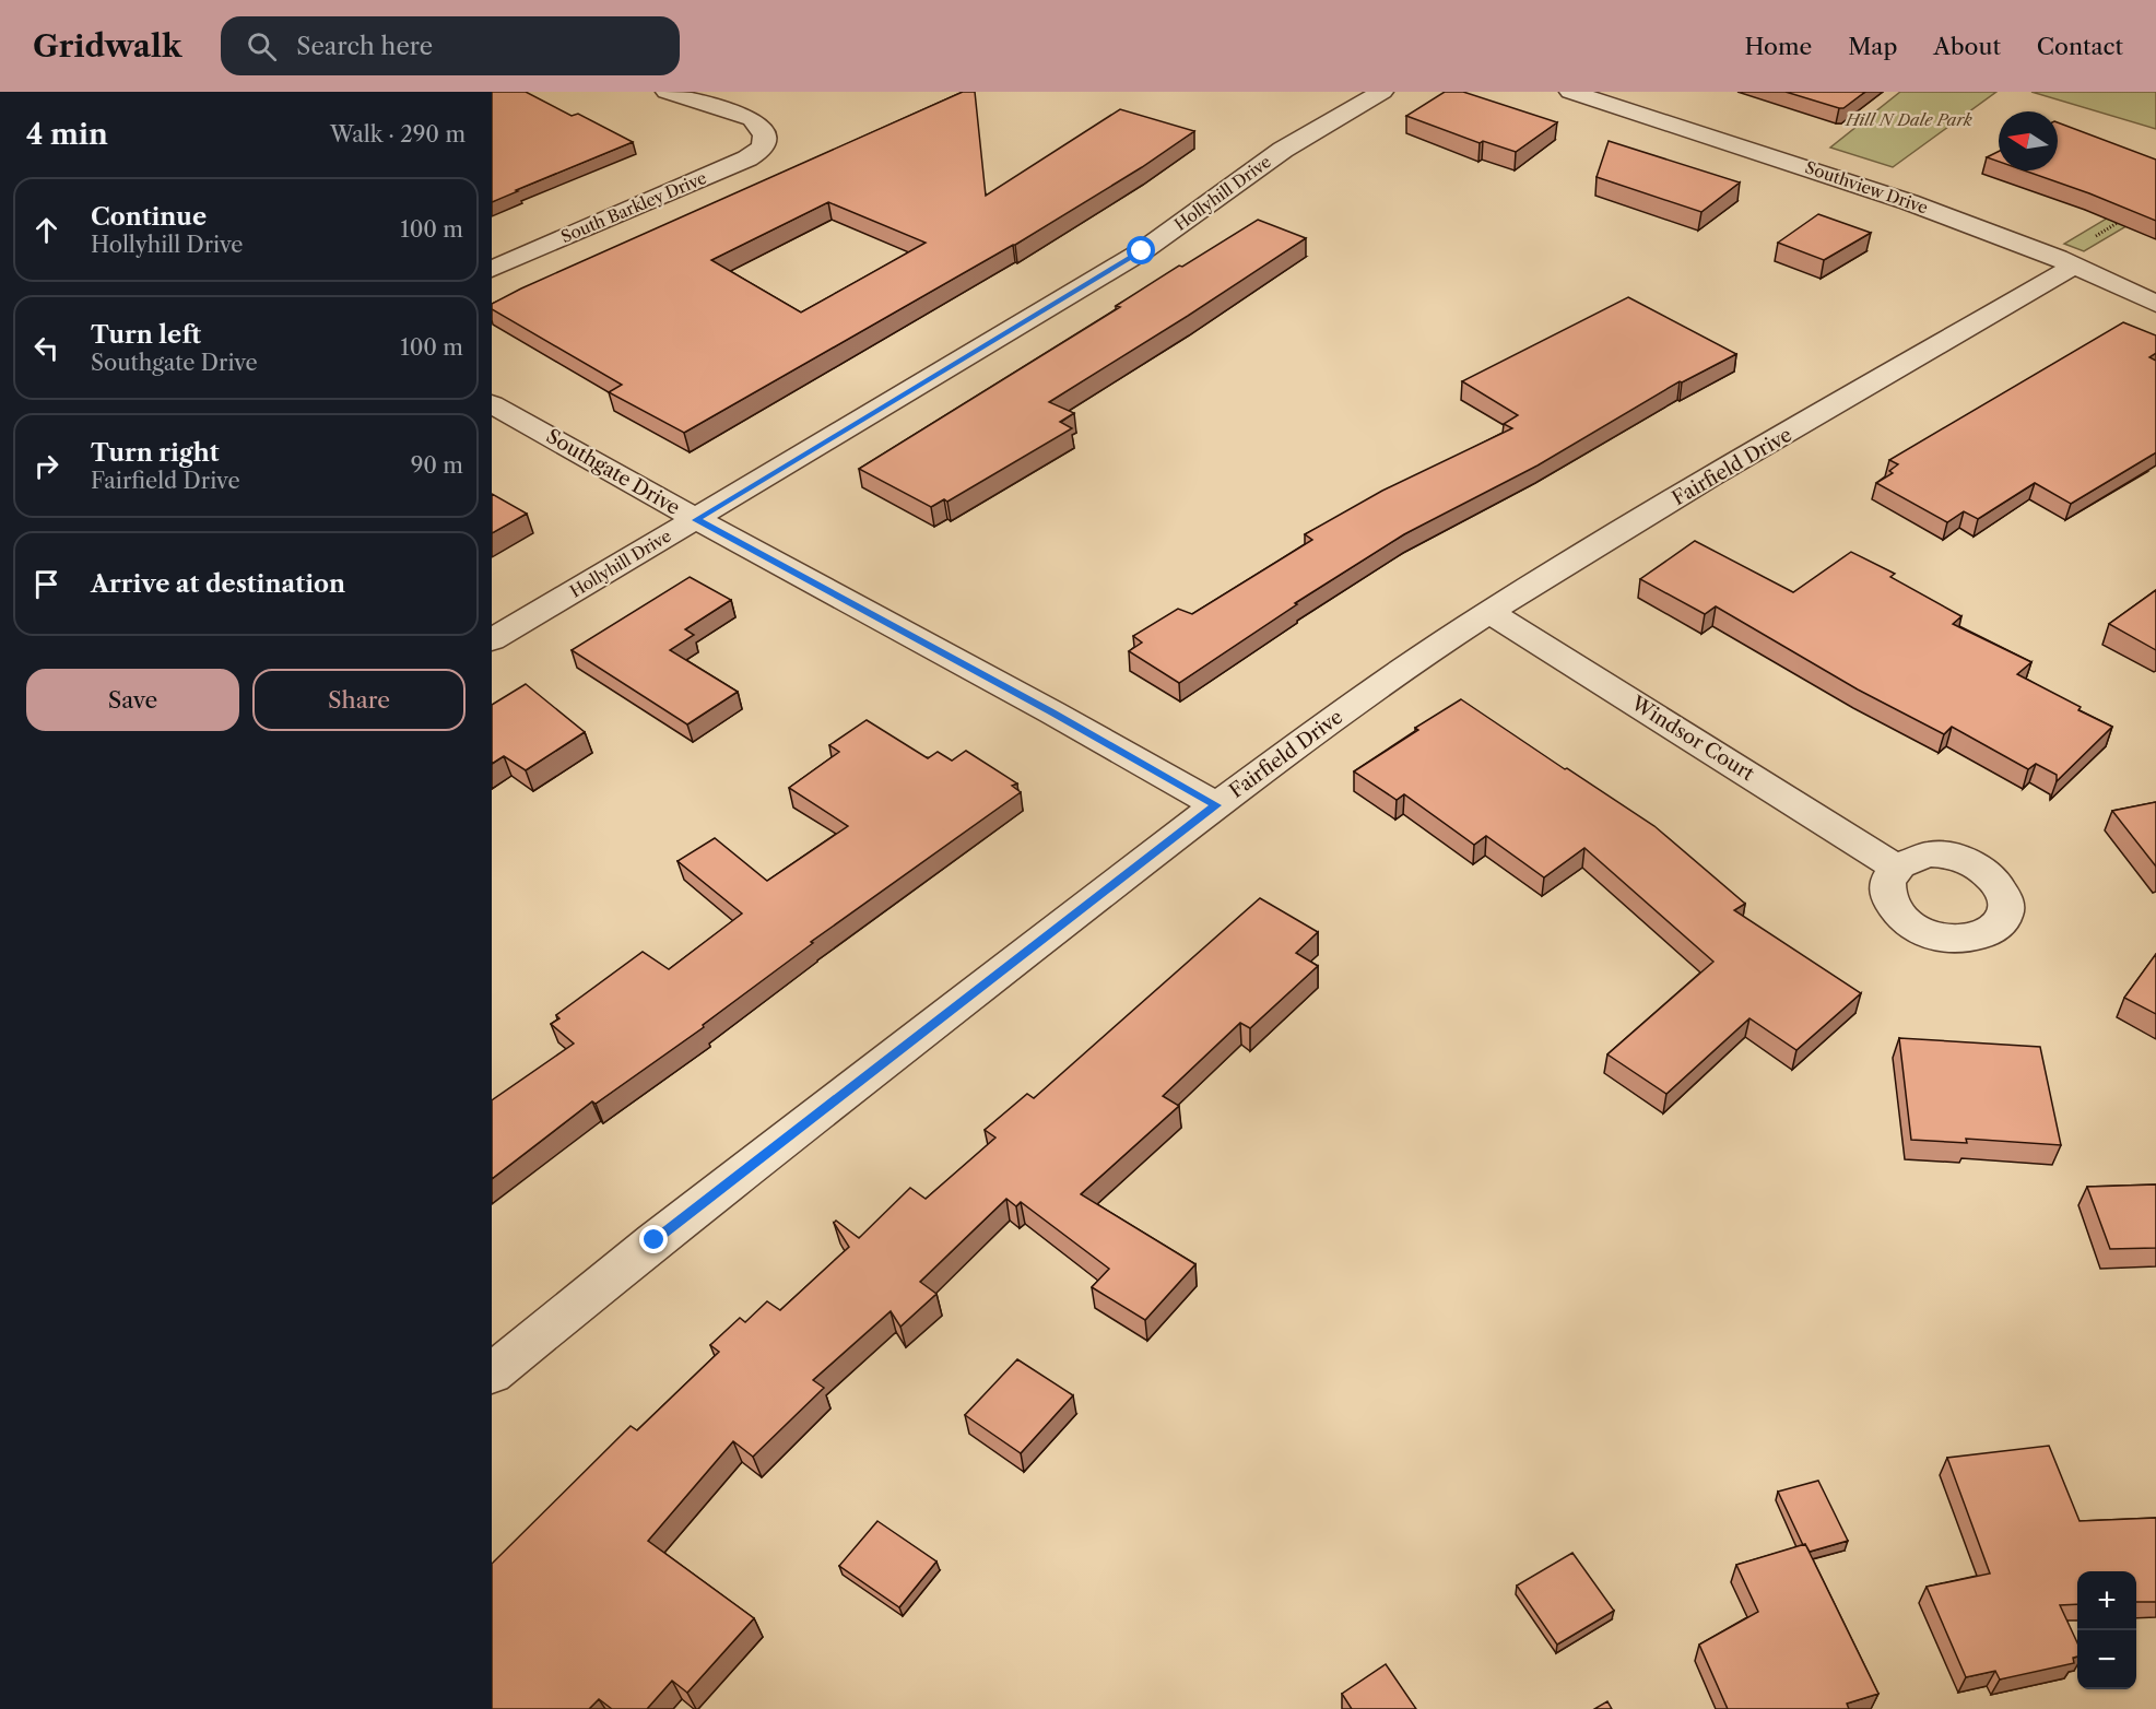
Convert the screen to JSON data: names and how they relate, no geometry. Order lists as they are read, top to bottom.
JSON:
{
  "streets": {
    "street": [
      "Southview Drive",
      "Hollyhill Drive",
      "South Barkley Drive",
      "Fairfield Drive",
      "Southgate Drive",
      "Windsor Court"
    ]
  },
  "crossings": [
    ["Southview Drive", "Fairfield Drive"],
    ["Hollyhill Drive", "Southgate Drive"],
    ["Fairfield Drive", "Southgate Drive"],
    ["Fairfield Drive", "Windsor Court"]
  ],
  "parks": ["Hill N Dale Park"],
  "north": "left",
  "page": {
    "header": "Gridwalk",
    "search": "Search here",
    "nav": [
      "Home",
      "Map",
      "About",
      "Contact"
    ],
    "heading": ["4 min", "Walk · 290 m"],
    "list": [
      ["Continue", "Hollyhill Drive", "100 m"],
      ["Turn left", "Southgate Drive", "100 m"],
      ["Turn right", "Fairfield Drive", "90 m"],
      "Arrive at destination"
    ],
    "buttons": ["Save", "Share"],
    "map_buttons": ["+", "−"]
  }
}
